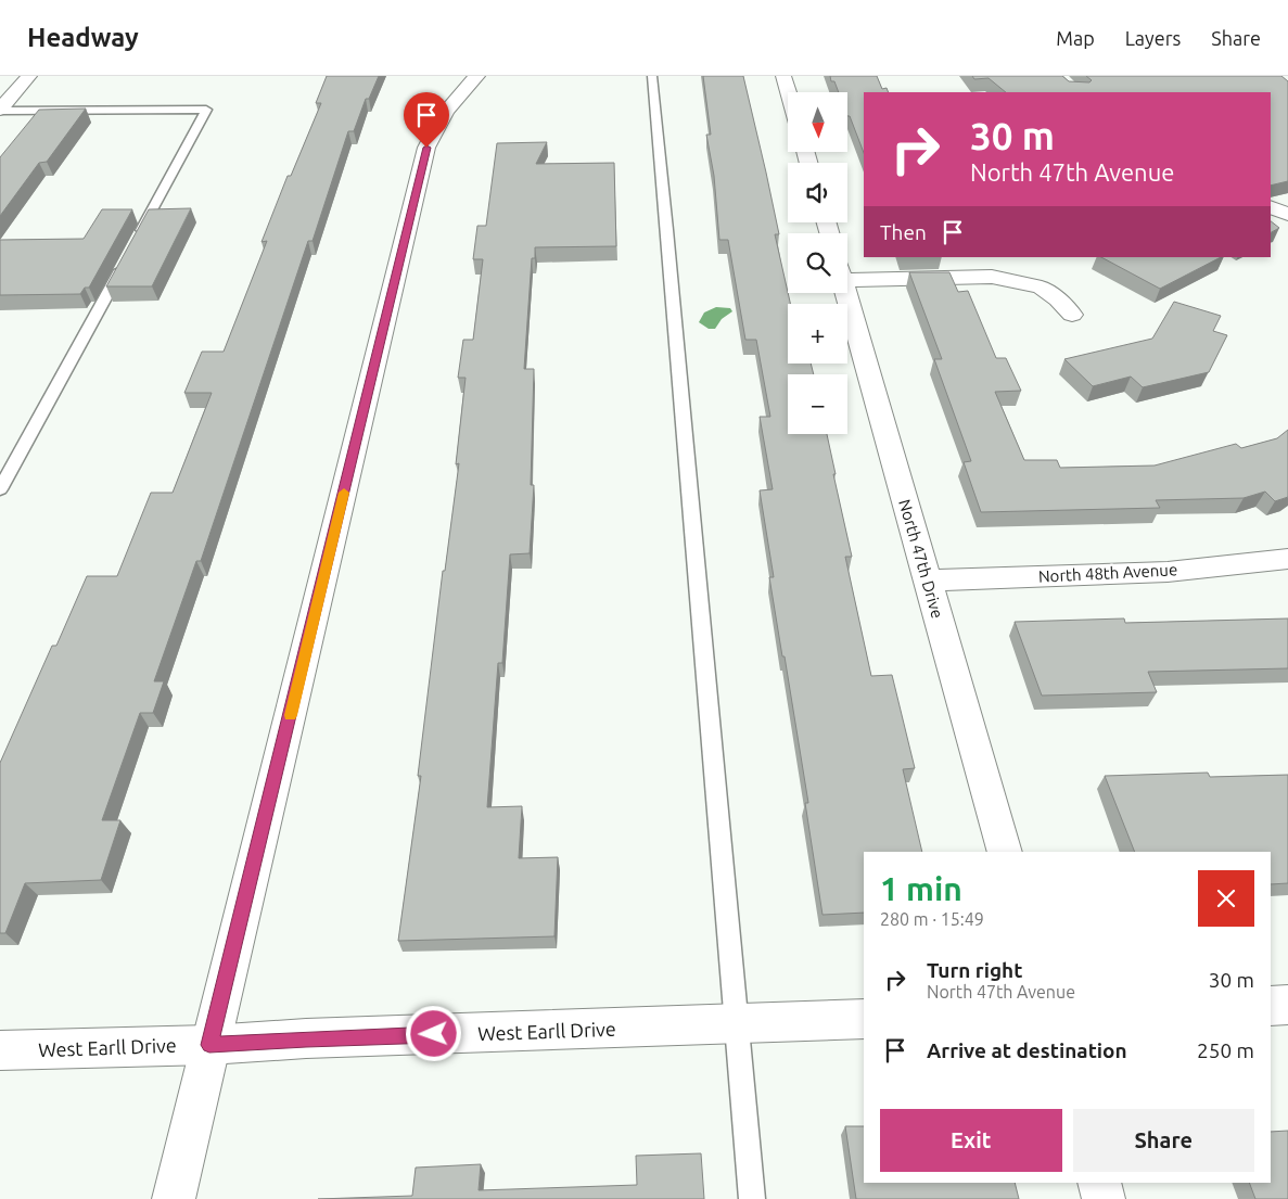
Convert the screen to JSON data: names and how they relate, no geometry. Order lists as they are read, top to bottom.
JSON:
{
  "streets": {
    "street": ["North 47th Drive", "North 48th Avenue", "West Earll Drive"]
  },
  "crossings": [
    ["North 47th Drive", "North 48th Avenue"]
  ],
  "north": "bottom",
  "page": {
    "header": "Headway",
    "nav": ["Map", "Layers", "Share"],
    "map_buttons": ["+", "−"],
    "turn": ["30 m", "North 47th Avenue"],
    "then": "Then",
    "heading": ["1 min", "280 m · 15:49"],
    "list": [
      {
        "name": "Turn right",
        "note": "North 47th Avenue",
        "value": "30 m"
      },
      {
        "name": "Arrive at destination",
        "value": "250 m"
      }
    ],
    "buttons": ["Exit", "Share"]
  }
}
